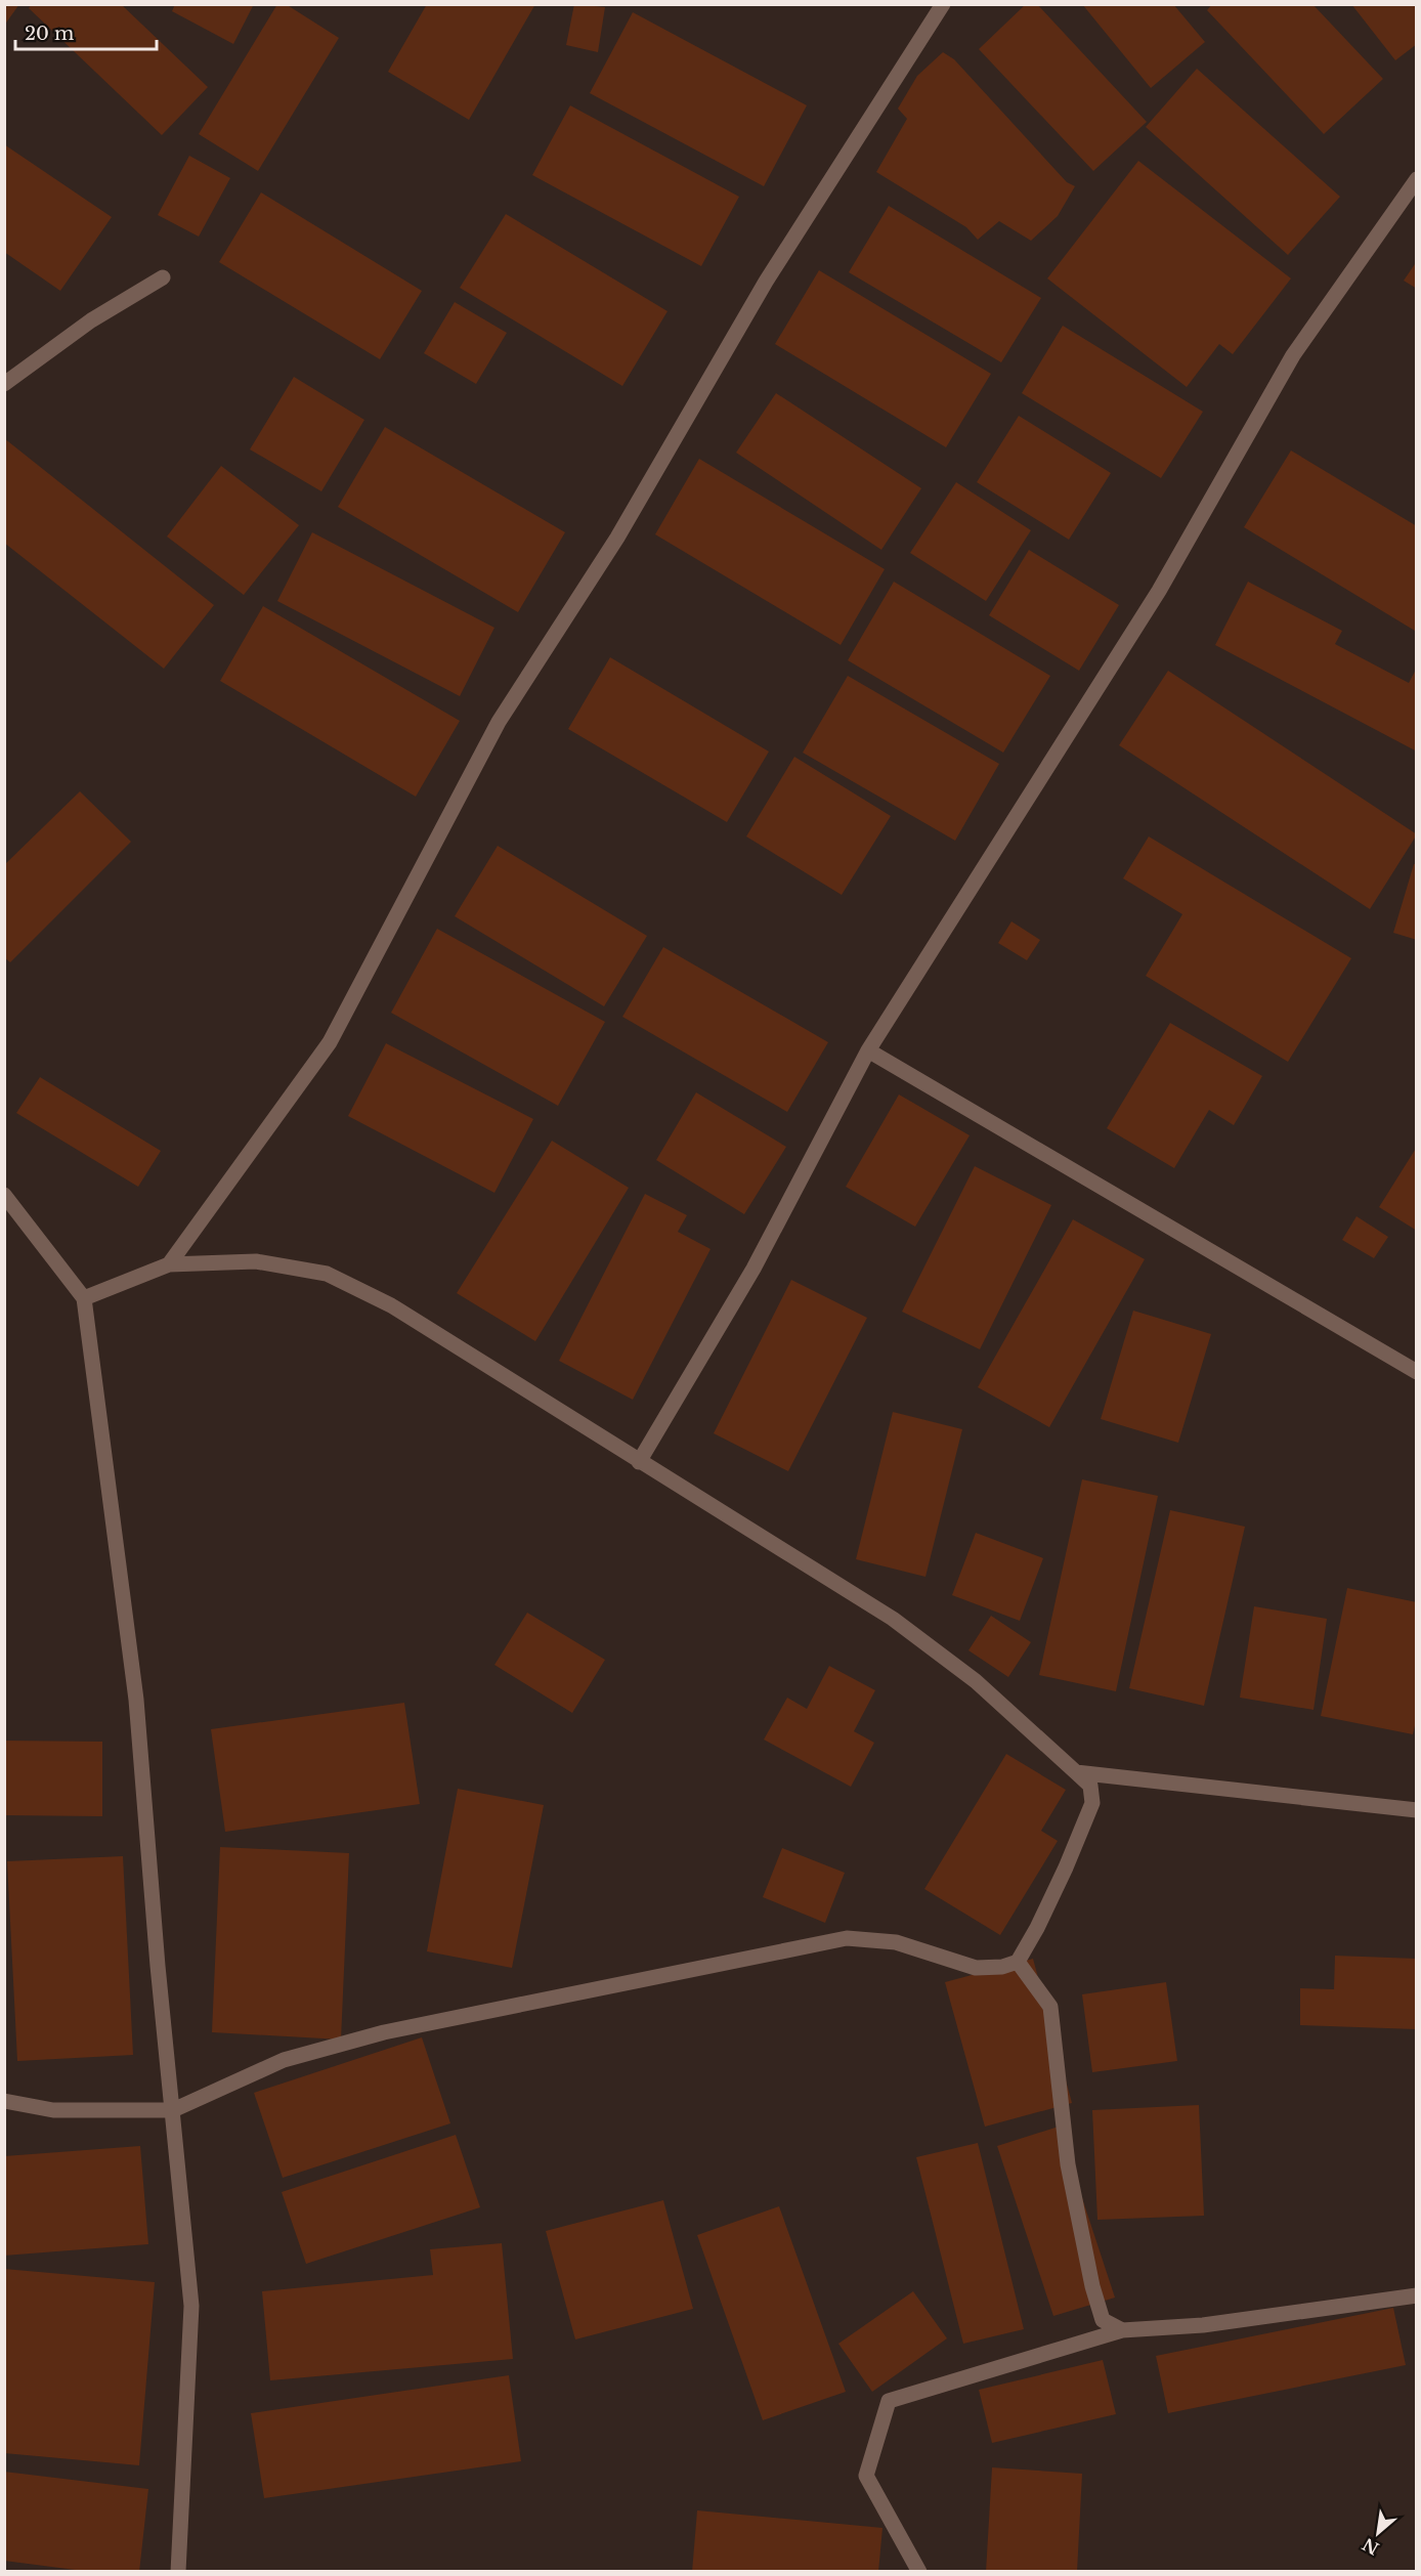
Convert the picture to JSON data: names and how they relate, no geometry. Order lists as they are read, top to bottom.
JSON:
{
  "scale_bar": "20 m",
  "north": "bottom left"
}
